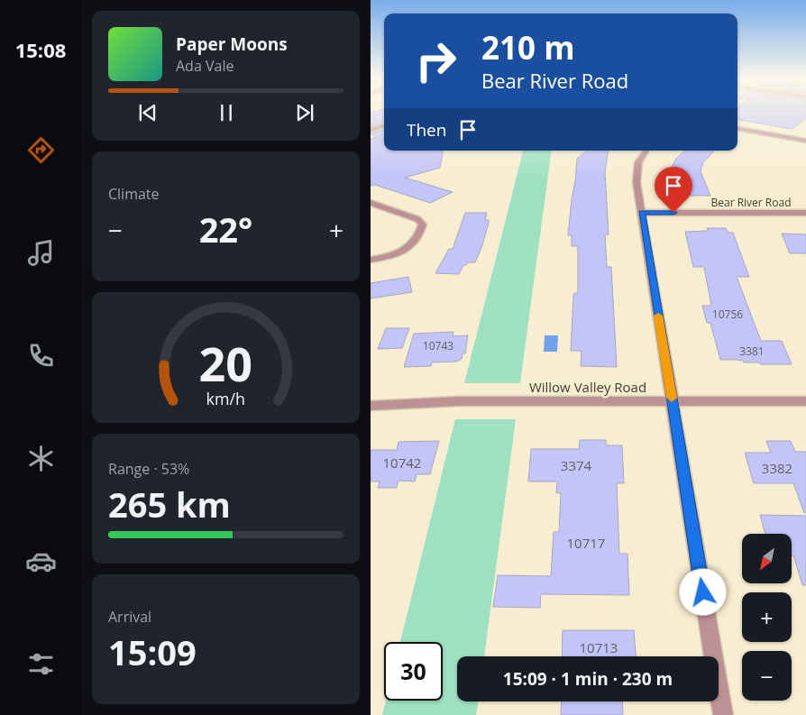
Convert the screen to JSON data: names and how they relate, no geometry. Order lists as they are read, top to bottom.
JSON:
{
  "streets": {
    "street": ["Bear River Road", "Willow Valley Road"]
  },
  "house_numbers": [
    "10756",
    "10743",
    "3381",
    "10742",
    "3374",
    "3382",
    "10717",
    "10713"
  ],
  "north": "bottom left",
  "page": {
    "tabs": "15:08",
    "turn": ["210 m", "Bear River Road"],
    "song": ["Paper Moons", "Ada Vale"],
    "then": "Then",
    "tile": [
      "Climate",
      ["Range · 53%", "265 km"],
      ["Arrival", "15:09"]
    ],
    "heat": ["−", "22°", "+"],
    "map_buttons": ["+", "−"],
    "limit": "30",
    "trip": "15:09 · 1 min · 230 m",
    "gauge": ["20", "km/h"]
  }
}
